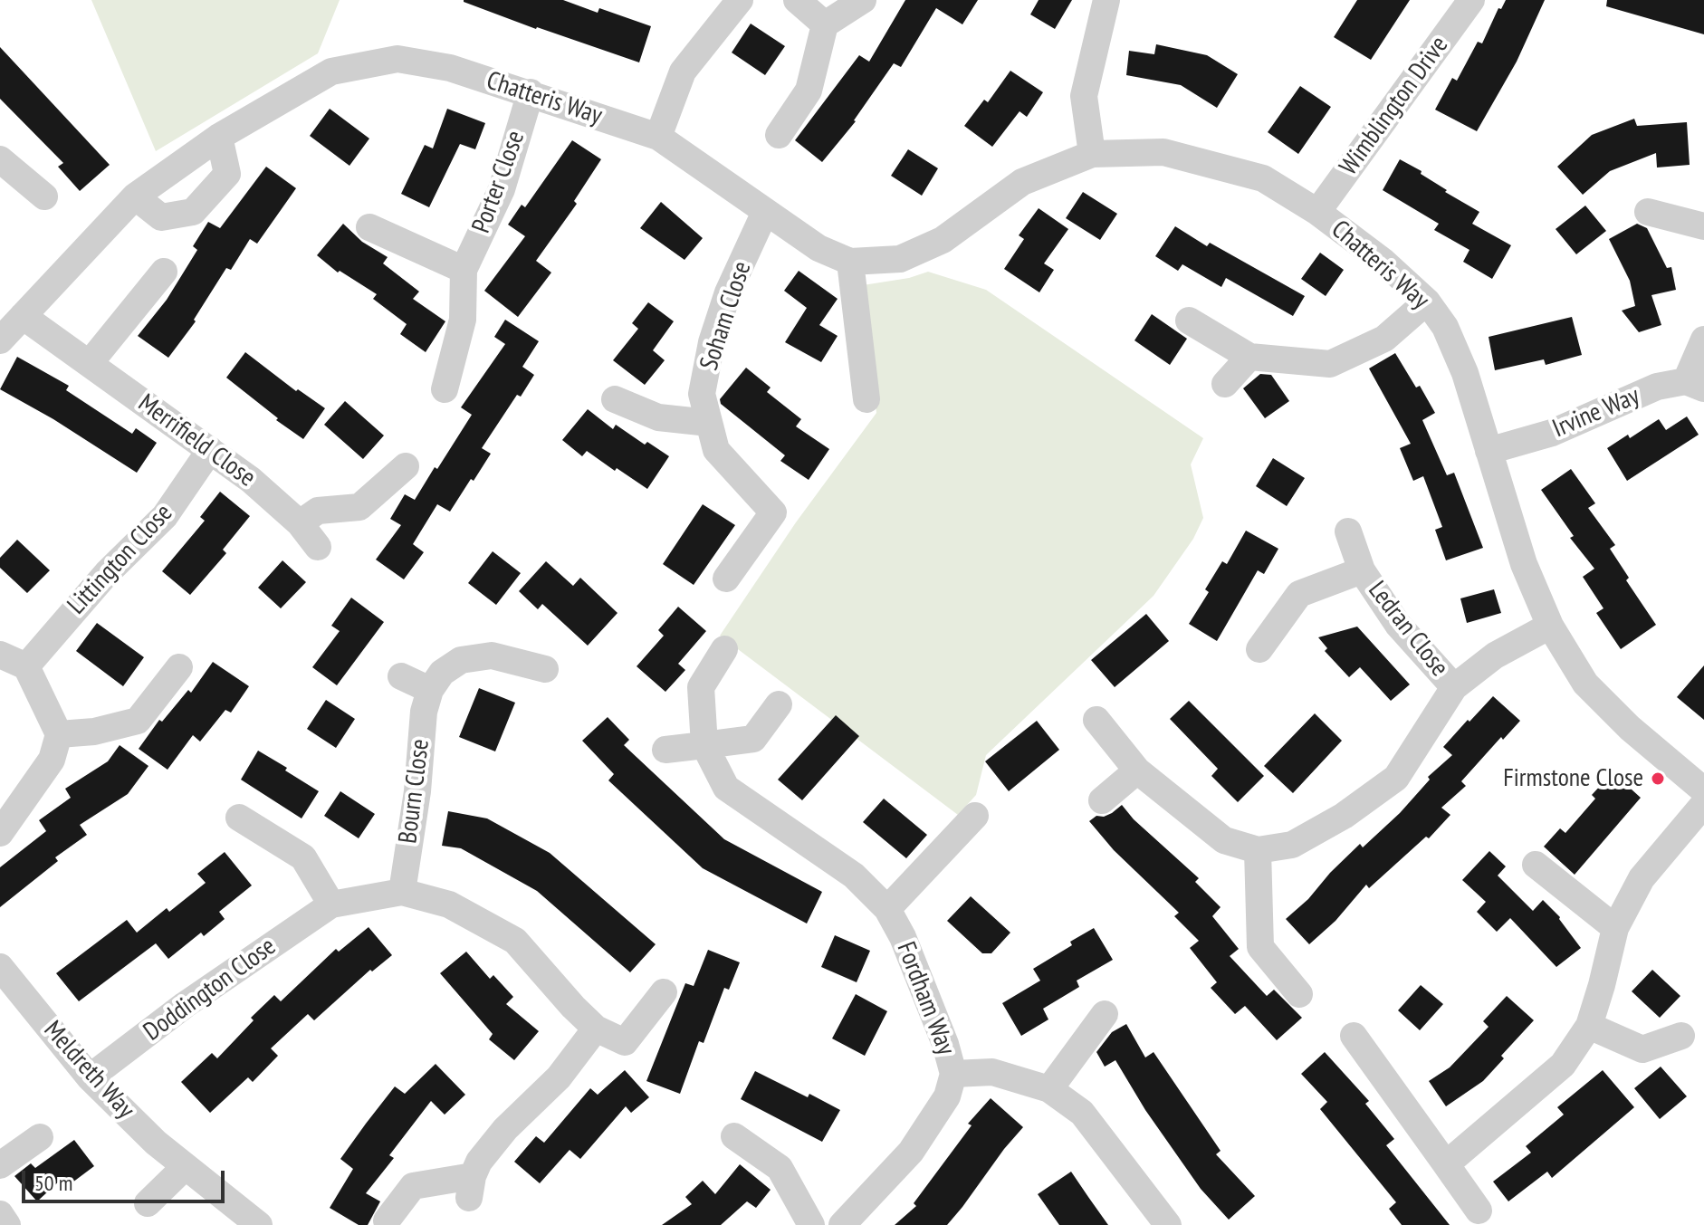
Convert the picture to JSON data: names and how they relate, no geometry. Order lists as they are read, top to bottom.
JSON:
{
  "streets": {
    "street": [
      "Chatteris Way",
      "Wimblington Drive",
      "Porter Close",
      "Soham Close",
      "Irvine Way",
      "Merrifield Close",
      "Littington Close",
      "Ledran Close",
      "Bourn Close",
      "Doddington Close",
      "Fordham Way",
      "Meldreth Way"
    ]
  },
  "crossings": [
    ["Chatteris Way", "Wimblington Drive"],
    ["Chatteris Way", "Porter Close"],
    ["Chatteris Way", "Soham Close"],
    ["Chatteris Way", "Irvine Way"],
    ["Chatteris Way", "Merrifield Close"],
    ["Chatteris Way", "Ledran Close"],
    ["Merrifield Close", "Littington Close"],
    ["Bourn Close", "Doddington Close"],
    ["Doddington Close", "Meldreth Way"]
  ],
  "places": ["Firmstone Close"],
  "scale_bar": "50 m"
}
